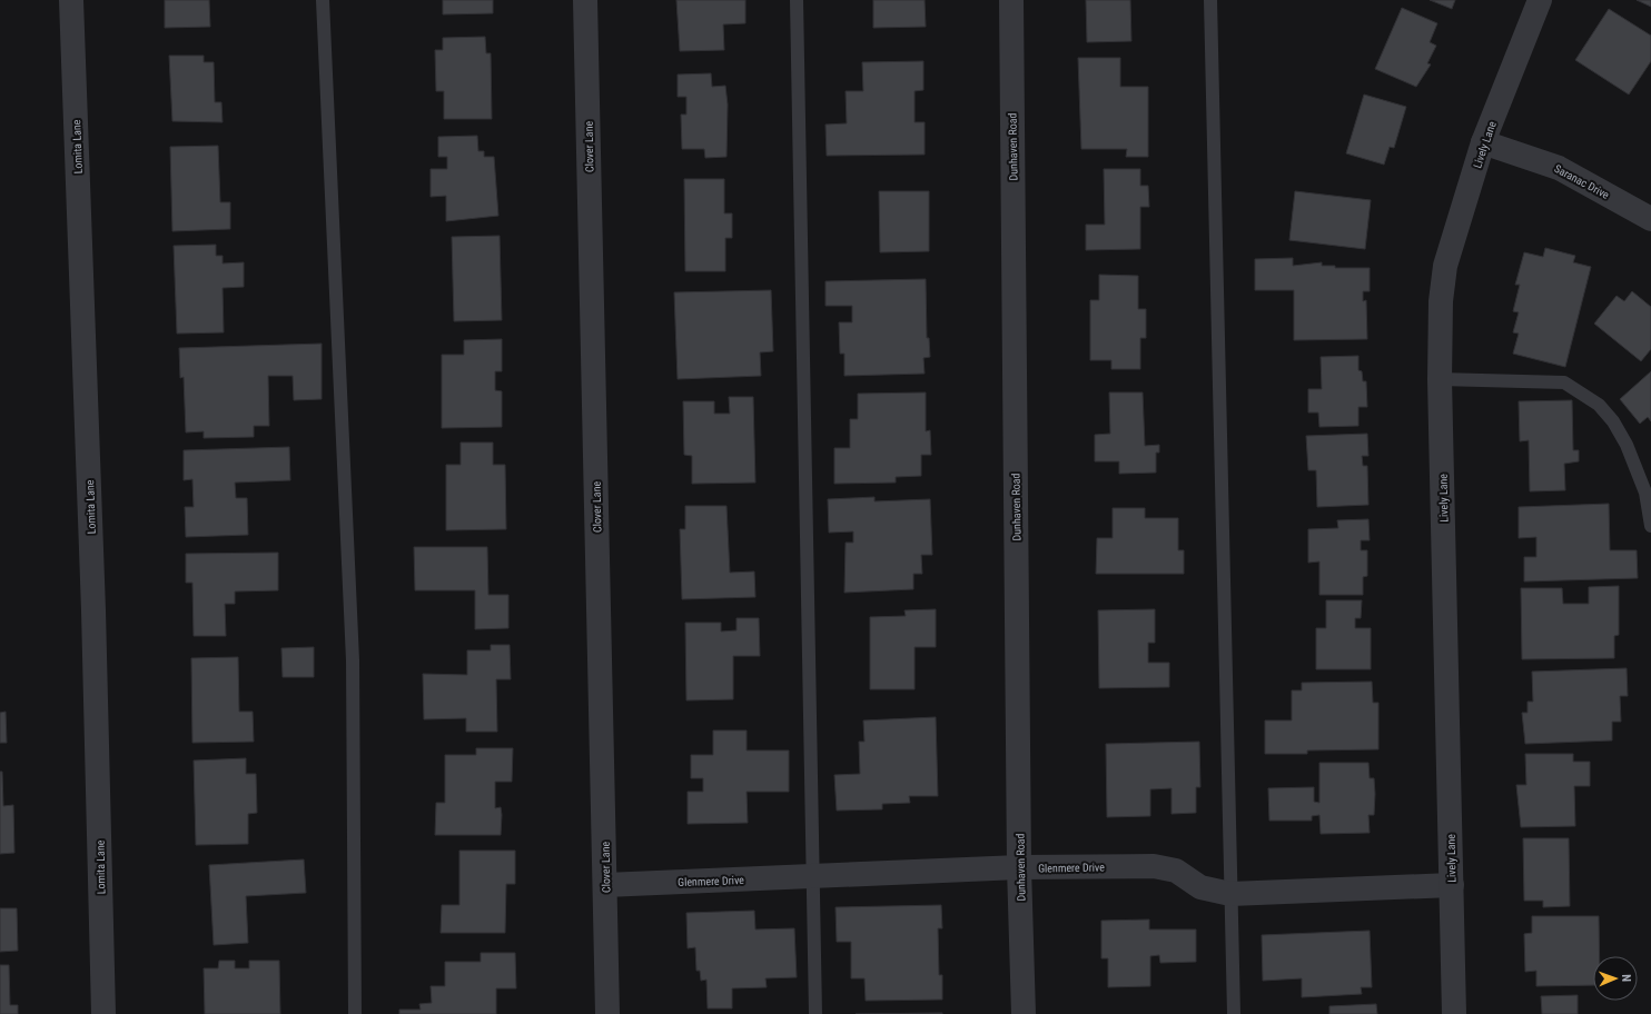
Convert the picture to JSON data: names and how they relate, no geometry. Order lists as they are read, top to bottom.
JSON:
{
  "streets": {
    "street": [
      "Lively Lane",
      "Lomita Lane",
      "Clover Lane",
      "Dunhaven Road",
      "Saranac Drive",
      "Glenmere Drive"
    ]
  },
  "crossings": [
    ["Lively Lane", "Saranac Drive"],
    ["Lively Lane", "Glenmere Drive"],
    ["Clover Lane", "Glenmere Drive"],
    ["Dunhaven Road", "Glenmere Drive"]
  ],
  "north": "right"
}
